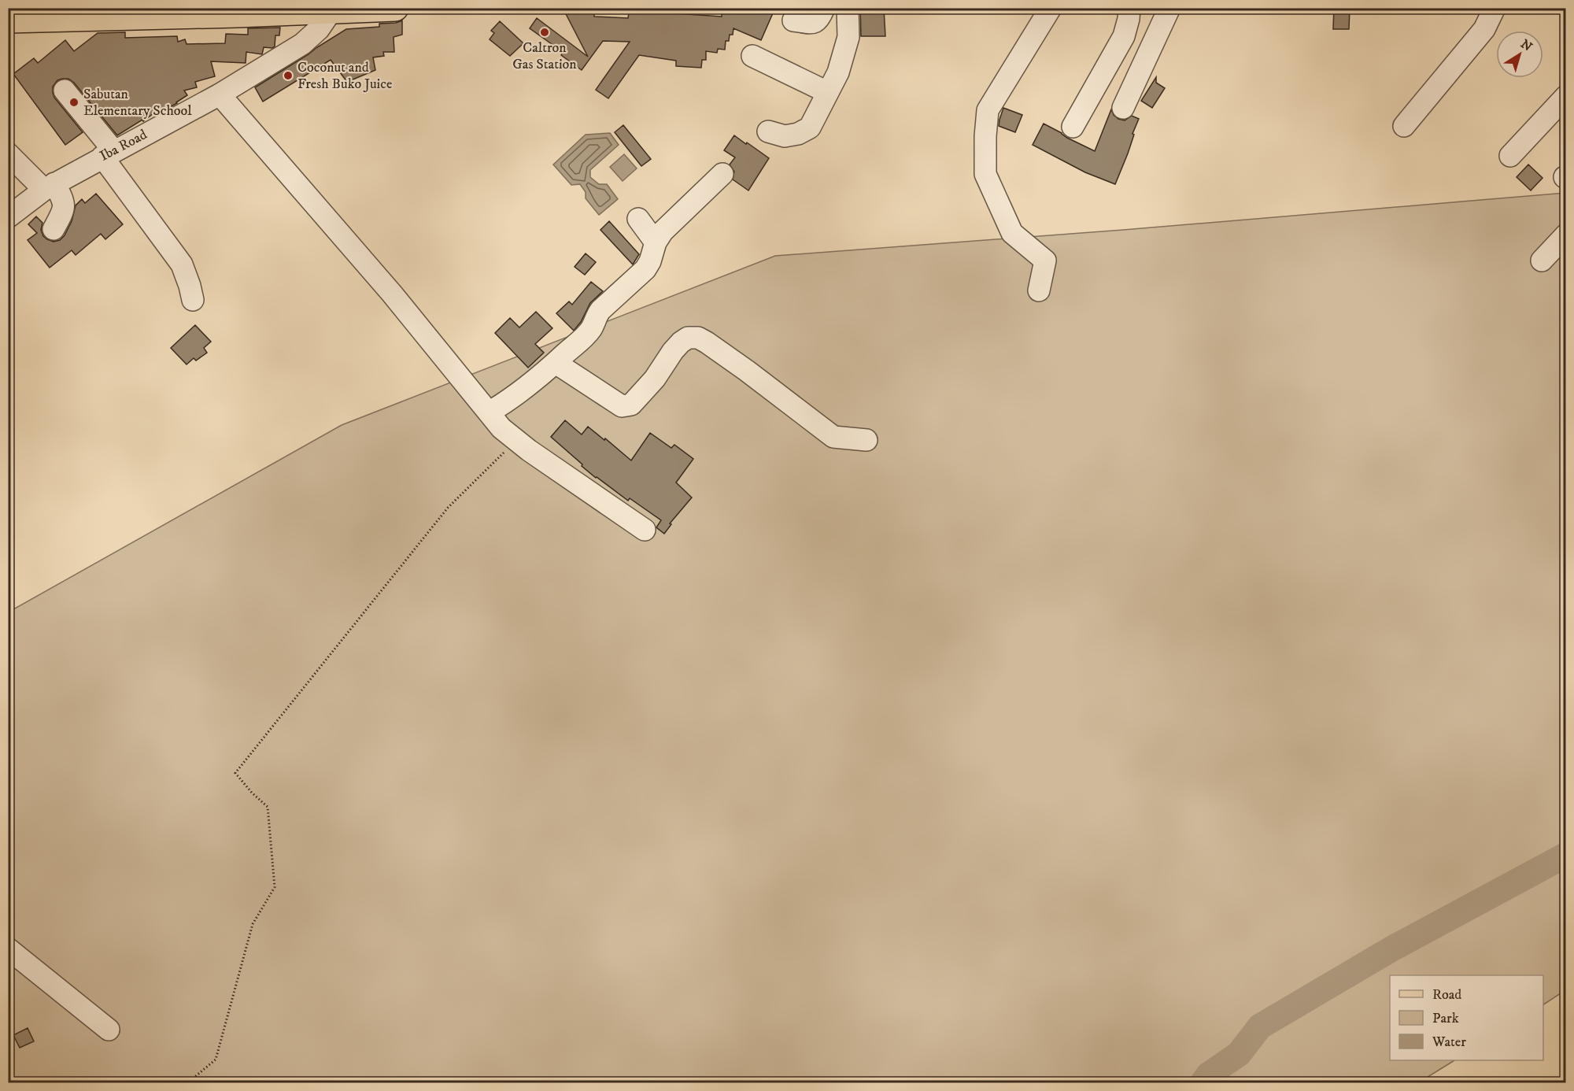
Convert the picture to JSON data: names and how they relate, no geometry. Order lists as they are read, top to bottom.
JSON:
{
  "streets": {
    "street": ["Iba Road"]
  },
  "places": ["Caltron Gas Station", "Coconut and Fresh Buko Juice", "Sabutan Elementary School"],
  "legend": ["Road", "Park", "Water"],
  "north": "top right"
}
